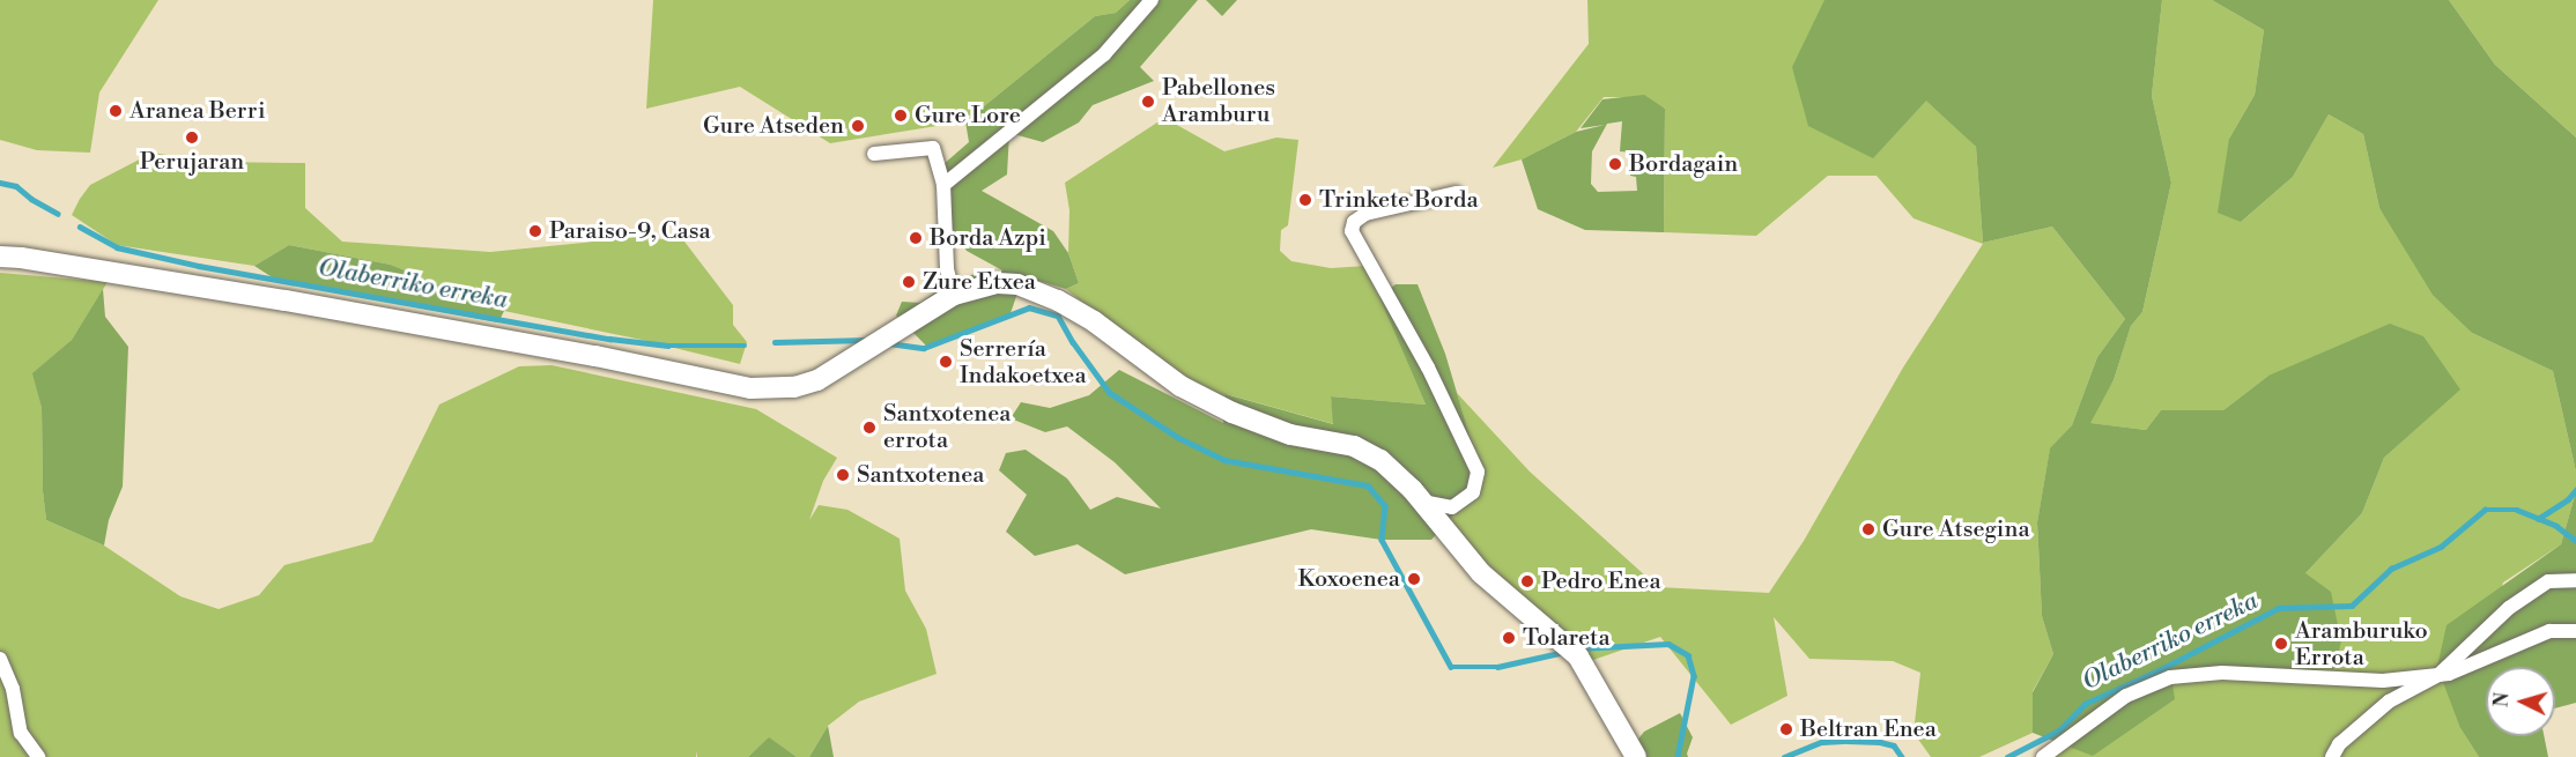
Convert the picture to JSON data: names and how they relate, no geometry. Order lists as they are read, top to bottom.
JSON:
{
  "water": ["Olaberriko erreka"],
  "places": [
    "Pabellones Aramburu",
    "Aranea Berri",
    "Gure Lore",
    "Gure Atseden",
    "Perujaran",
    "Bordagain",
    "Trinkete Borda",
    "Paraiso-9, Casa",
    "Borda Azpi",
    "Zure Etxea",
    "Serrería Indakoetxea",
    "Santxotenea errota",
    "Santxotenea",
    "Gure Atsegina",
    "Koxoenea",
    "Pedro Enea",
    "Tolareta",
    "Aramburuko Errota",
    "Beltran Enea"
  ],
  "north": "left"
}
